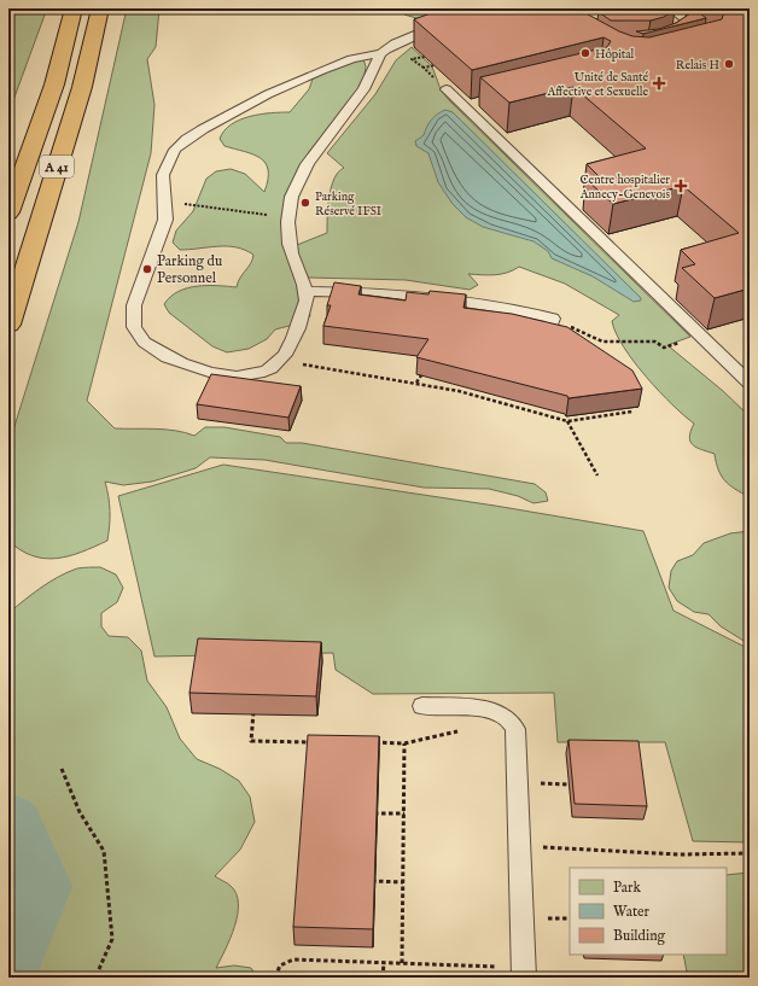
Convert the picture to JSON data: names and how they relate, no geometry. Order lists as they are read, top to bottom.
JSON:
{
  "streets": {
    "highway": ["A 41"]
  },
  "places": {
    "other": [
      "Hôpital",
      "Relais H",
      "Parking Réservé IFSI",
      "Parking du Personnel"
    ],
    "health": ["Unité de Santé Affective et Sexuelle", "Centre hospitalier Annecy-Genevois"]
  },
  "legend": ["Park", "Water", "Building"]
}
